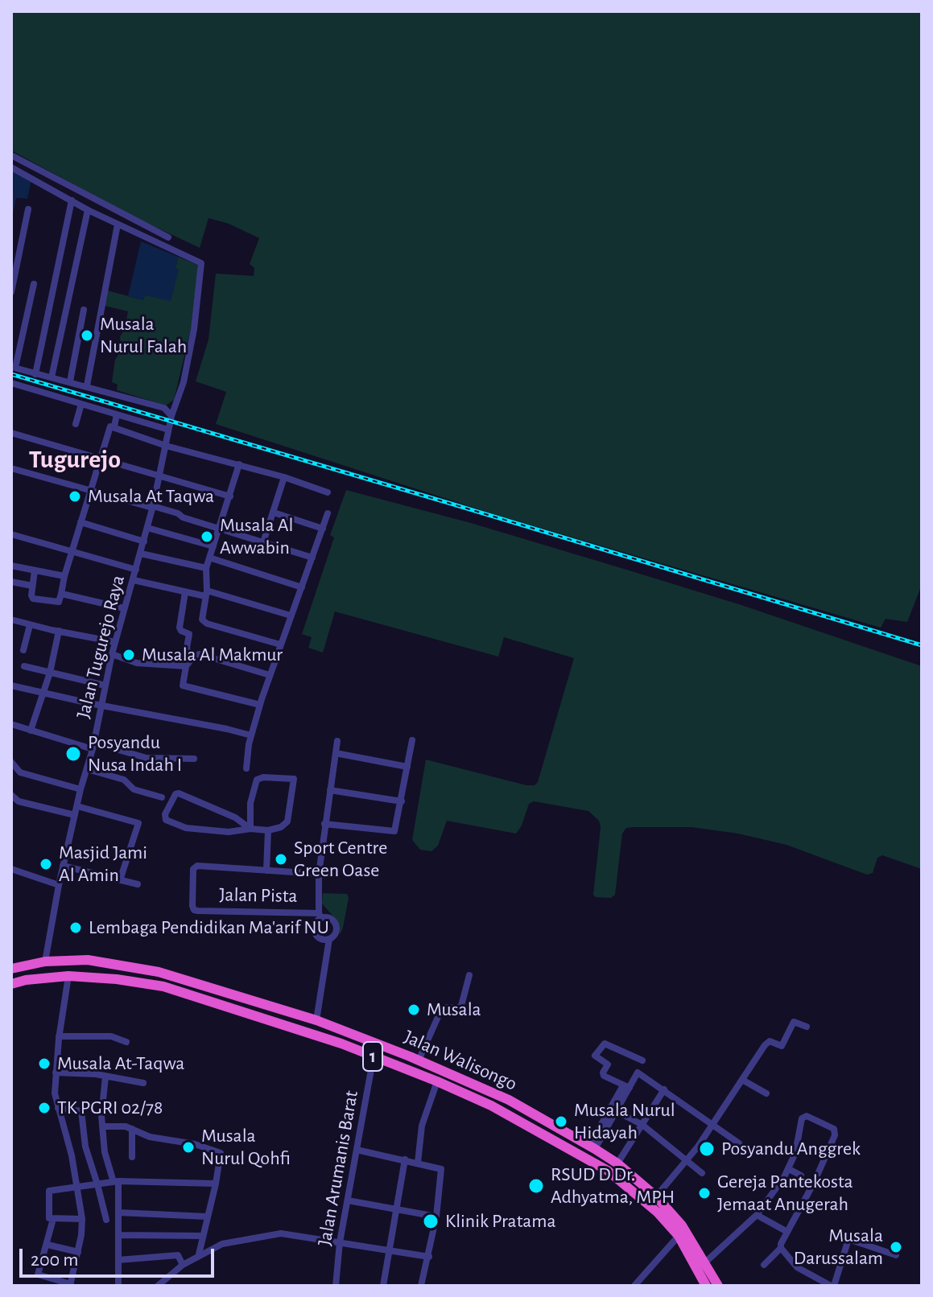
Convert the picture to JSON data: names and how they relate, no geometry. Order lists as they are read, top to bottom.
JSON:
{
  "streets": {
    "highway": ["1", "Jalan Walisongo"],
    "street": ["Jalan Tugurejo Raya", "Jalan Pista", "Jalan Arumanis Barat"]
  },
  "crossings": [
    ["Jalan Tugurejo Raya", "Jalan Walisongo"],
    ["Jalan Walisongo", "Jalan Arumanis Barat"]
  ],
  "districts": ["Tugurejo"],
  "places": [
    "Musala Nurul Falah",
    "Musala At Taqwa",
    "Musala Al Awwabin",
    "Musala Al Makmur",
    "Posyandu Nusa Indah I",
    "Sport Centre Green Oase",
    "Masjid Jami Al Amin",
    "Lembaga Pendidikan Ma'arif NU",
    "Musala",
    "Musala At-Taqwa",
    "TK PGRI 02/78",
    "Musala Nurul Hidayah",
    "Musala Nurul Qohfi",
    "Posyandu Anggrek",
    "RSUD D Dr. Adhyatma, MPH",
    "Gereja Pantekosta Jemaat Anugerah",
    "Klinik Pratama",
    "Musala Darussalam"
  ],
  "scale_bar": "200 m"
}
